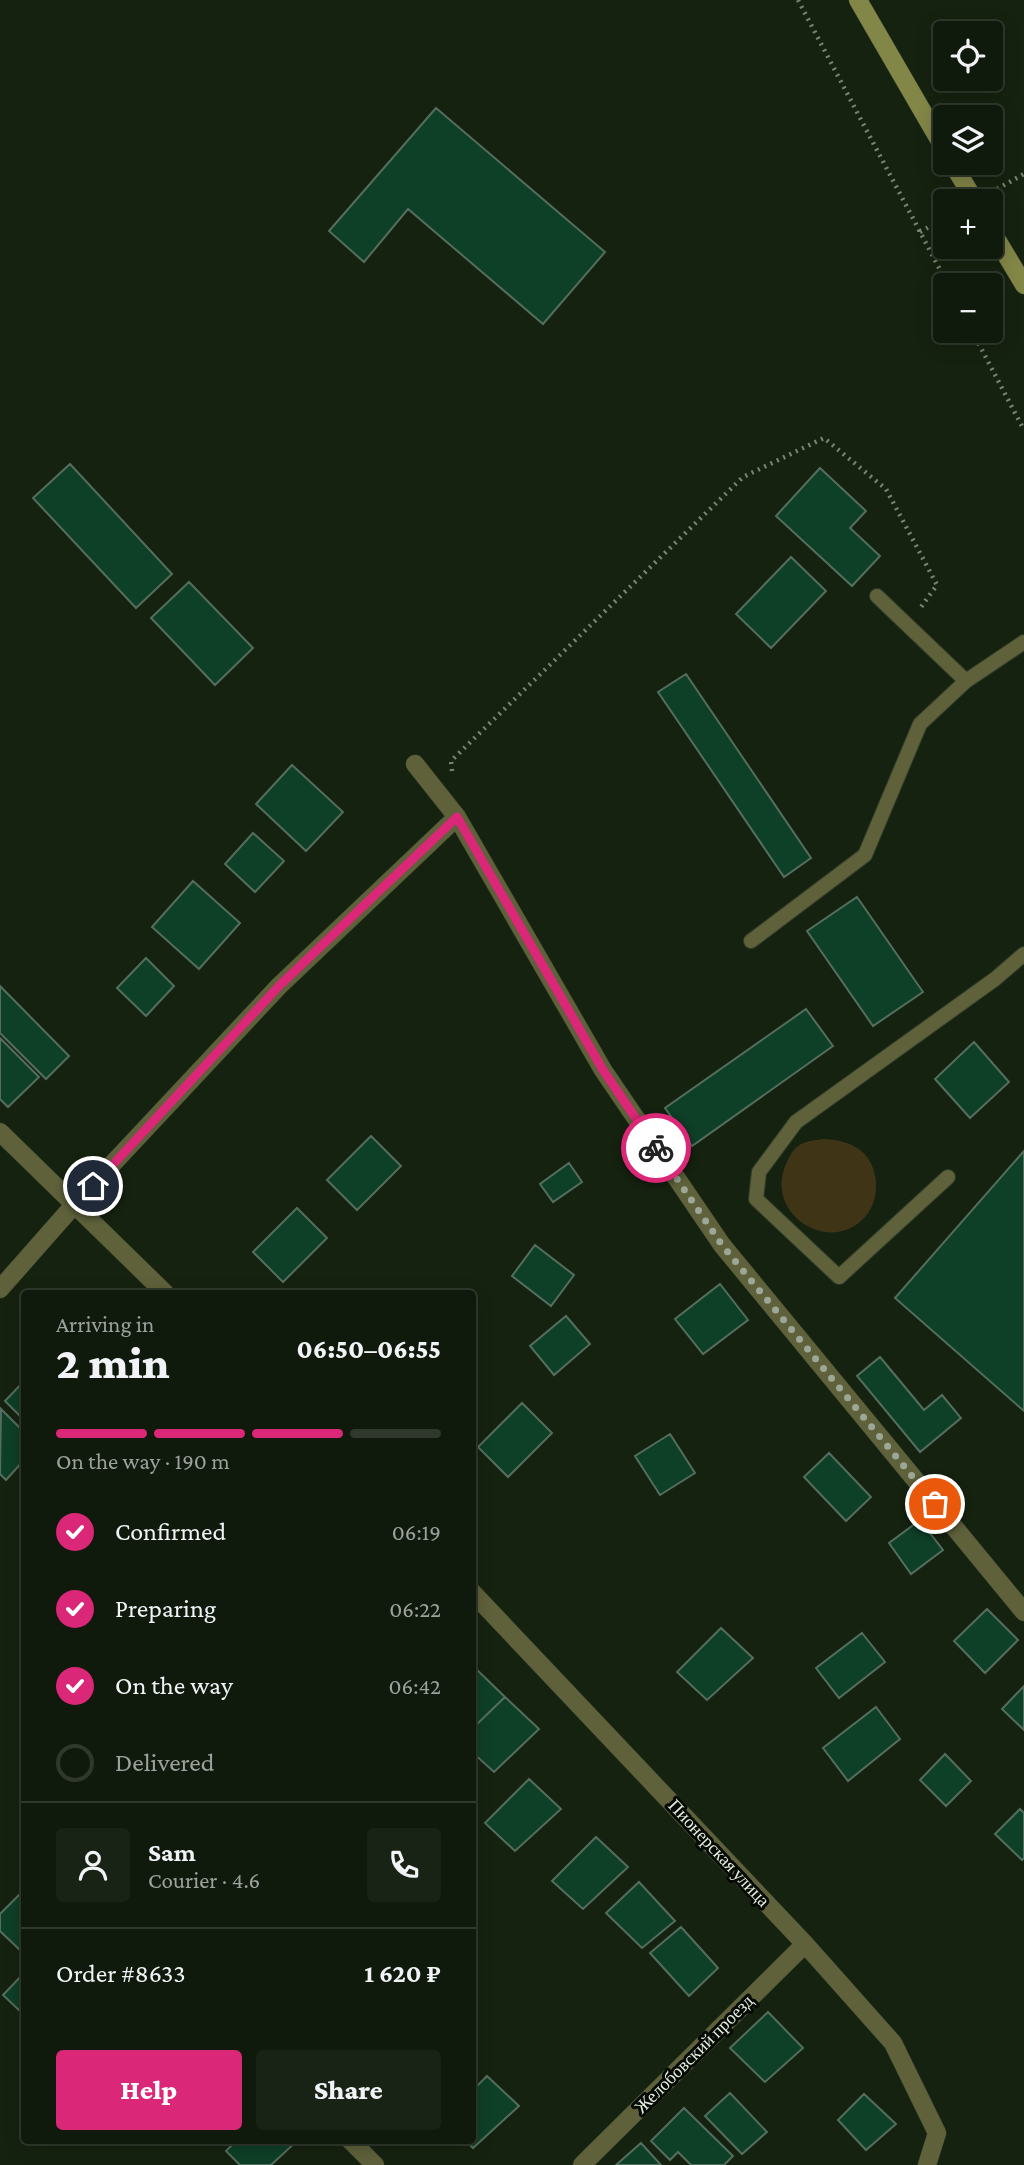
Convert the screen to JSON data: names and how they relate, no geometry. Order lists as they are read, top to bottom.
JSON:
{
  "streets": {
    "street": ["Пионерская улица", "Желобовский проезд"]
  },
  "crossings": [
    ["Пионерская улица", "Желобовский проезд"]
  ],
  "page": {
    "map_buttons": ["+", "−"],
    "heading": ["2 min", "Arriving in", "06:50–06:55"],
    "panel": [
      "Sam",
      "Courier · 4.6",
      "Order #8633",
      "1 620 ₽"
    ],
    "bar": "On the way · 190 m",
    "list": [
      ["Confirmed", "06:19"],
      ["Preparing", "06:22"],
      ["On the way", "06:42"],
      "Delivered"
    ],
    "buttons": ["Help", "Share"]
  }
}
